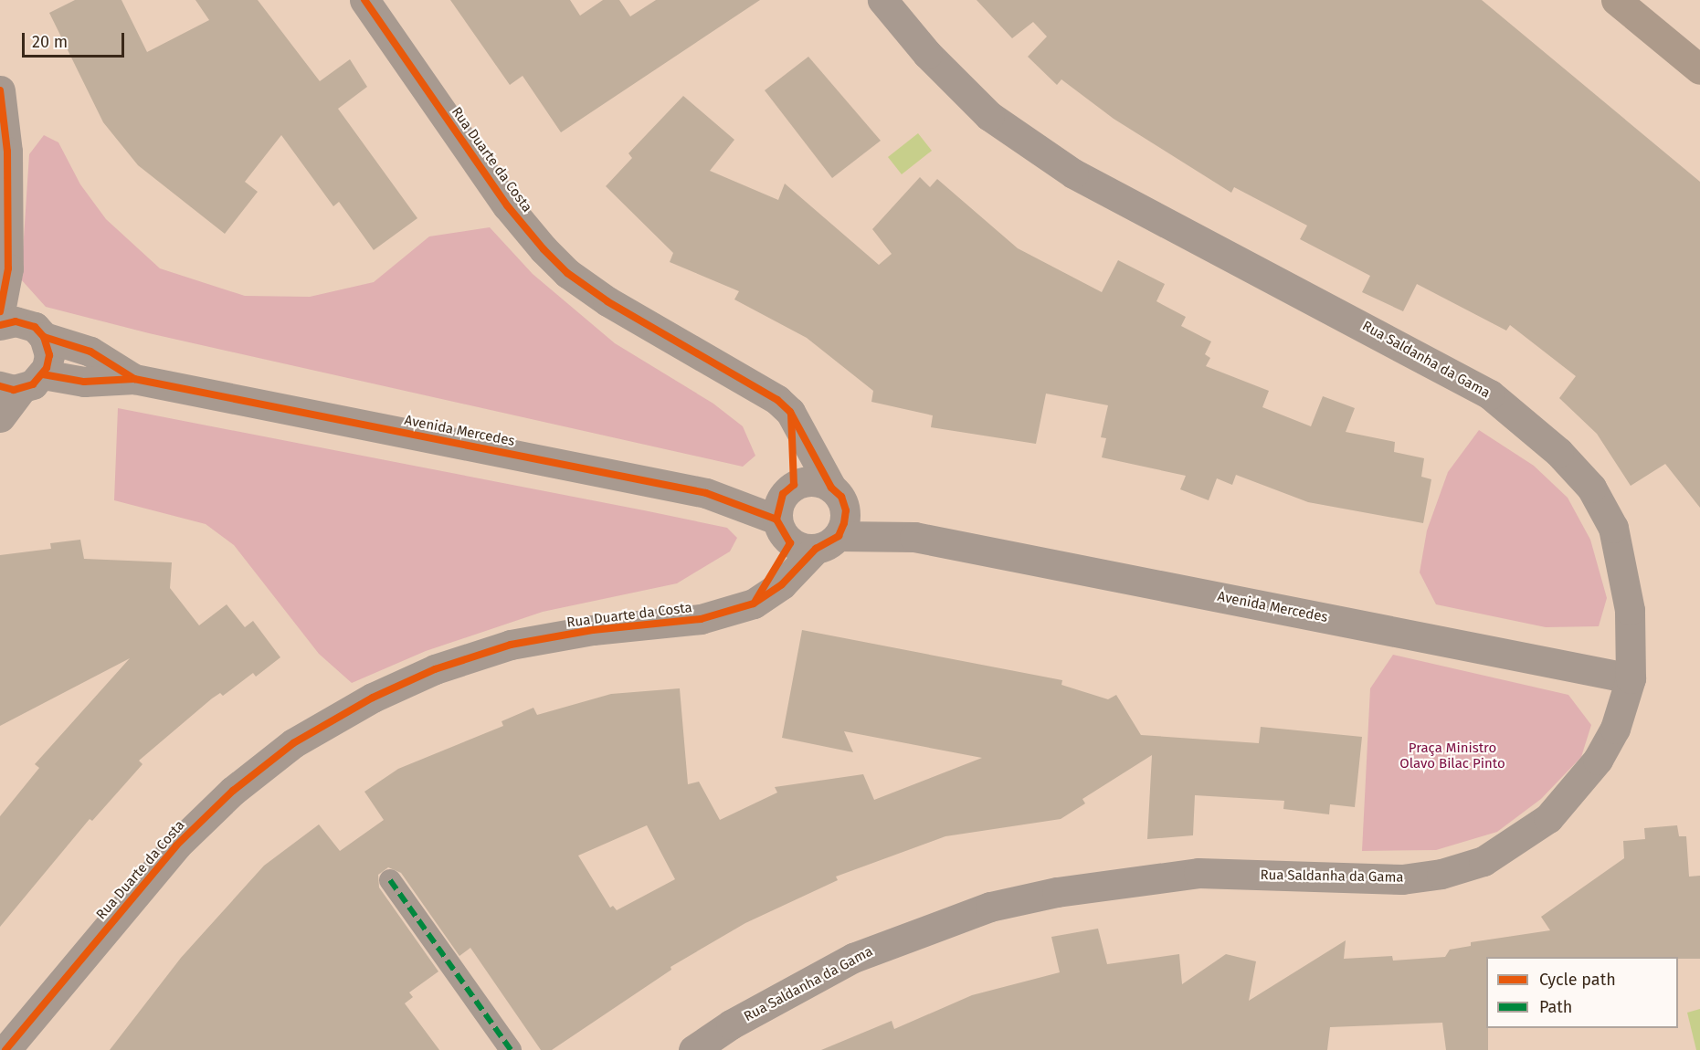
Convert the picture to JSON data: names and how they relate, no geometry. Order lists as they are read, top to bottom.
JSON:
{
  "streets": {
    "street": ["Rua Duarte da Costa", "Rua Saldanha da Gama", "Avenida Mercedes"]
  },
  "crossings": [
    ["Rua Duarte da Costa", "Avenida Mercedes"],
    ["Rua Saldanha da Gama", "Avenida Mercedes"]
  ],
  "parks": ["Praça Ministro Olavo Bilac Pinto"],
  "legend": ["Cycle path", "Path"],
  "scale_bar": "20 m"
}
